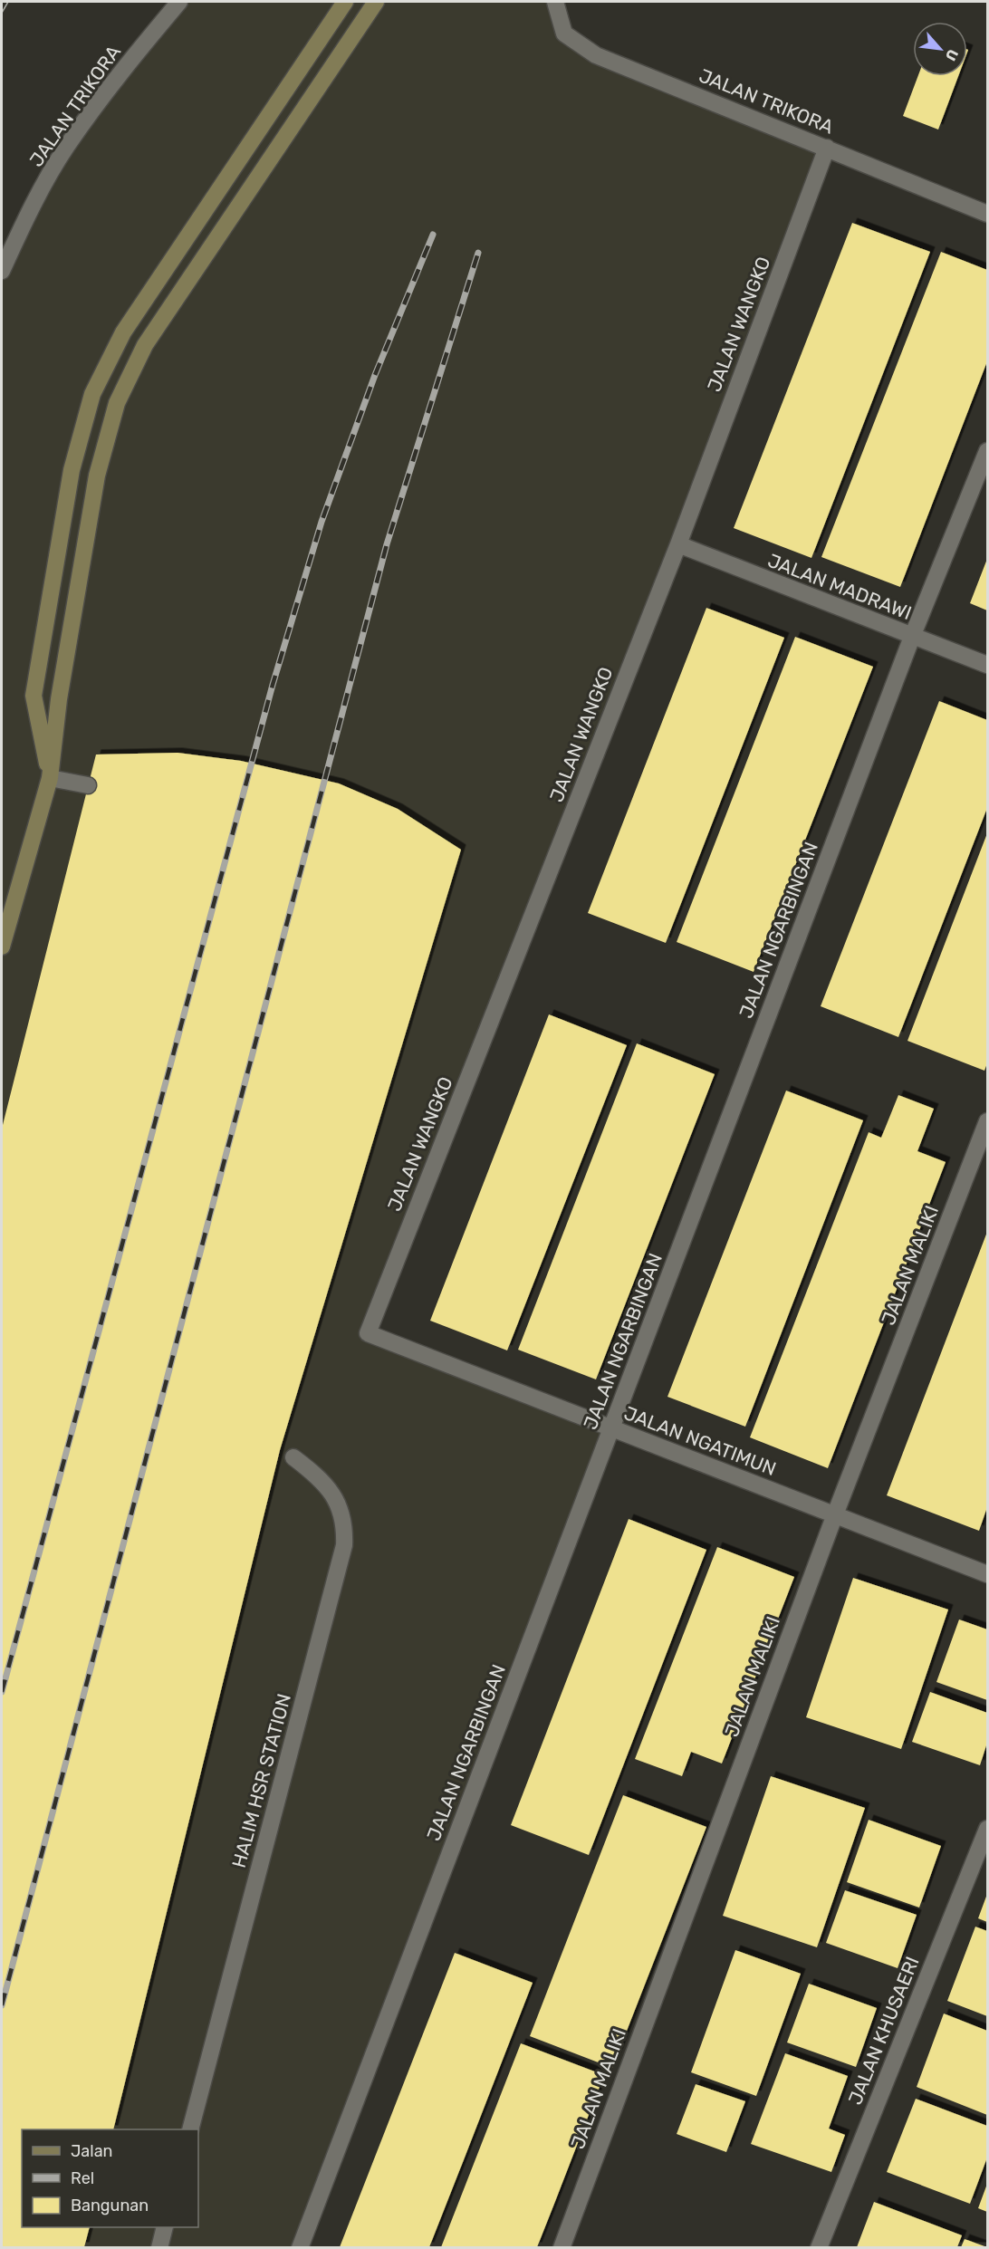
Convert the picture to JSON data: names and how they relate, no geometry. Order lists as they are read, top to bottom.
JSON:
{
  "streets": {
    "street": [
      "JALAN TRIKORA",
      "JALAN WANGKO",
      "JALAN MADRAWI",
      "JALAN NGARBINGAN",
      "JALAN MALIKI",
      "JALAN NGATIMUN",
      "HALIM HSR STATION",
      "JALAN KHUSAERI"
    ]
  },
  "crossings": [
    ["JALAN TRIKORA", "JALAN WANGKO"],
    ["JALAN WANGKO", "JALAN MADRAWI"],
    ["JALAN WANGKO", "JALAN NGATIMUN"],
    ["JALAN MADRAWI", "JALAN NGARBINGAN"],
    ["JALAN NGARBINGAN", "JALAN NGATIMUN"],
    ["JALAN MALIKI", "JALAN NGATIMUN"]
  ],
  "legend": ["Jalan", "Rel", "Bangunan"],
  "north": "bottom right"
}
